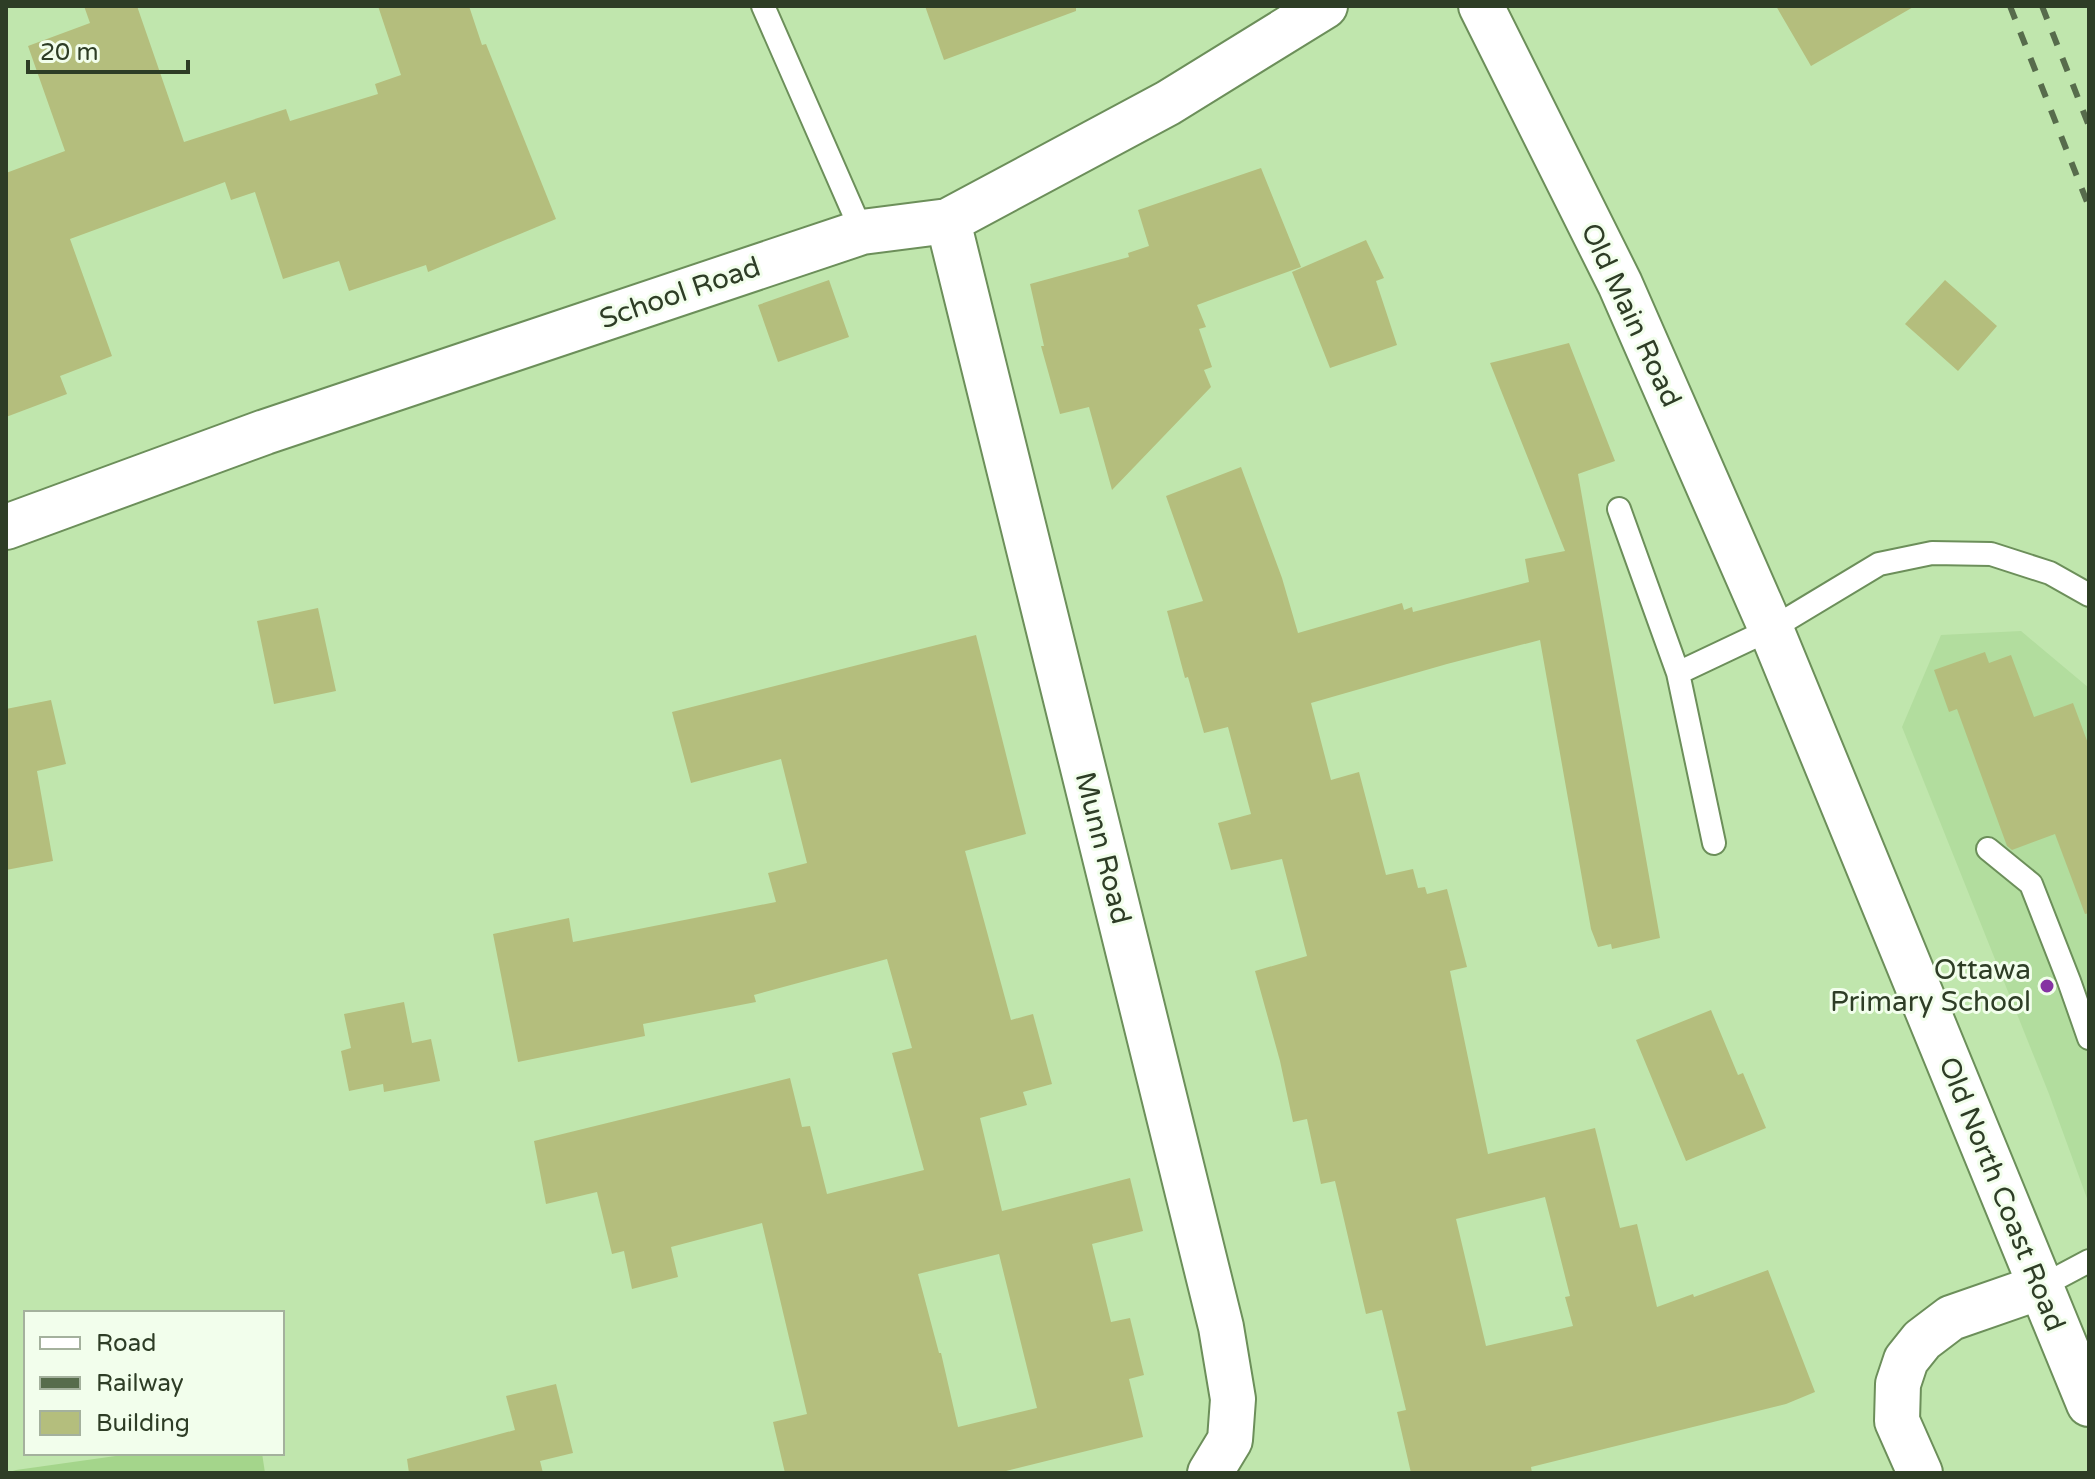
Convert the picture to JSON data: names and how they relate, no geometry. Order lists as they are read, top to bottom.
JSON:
{
  "streets": {
    "street": [
      "School Road",
      "Old Main Road",
      "Munn Road",
      "Old North Coast Road"
    ]
  },
  "crossings": [
    ["School Road", "Munn Road"],
    ["Old Main Road", "Old North Coast Road"]
  ],
  "places": ["Ottawa Primary School"],
  "legend": ["Road", "Railway", "Building"],
  "scale_bar": "20 m"
}
